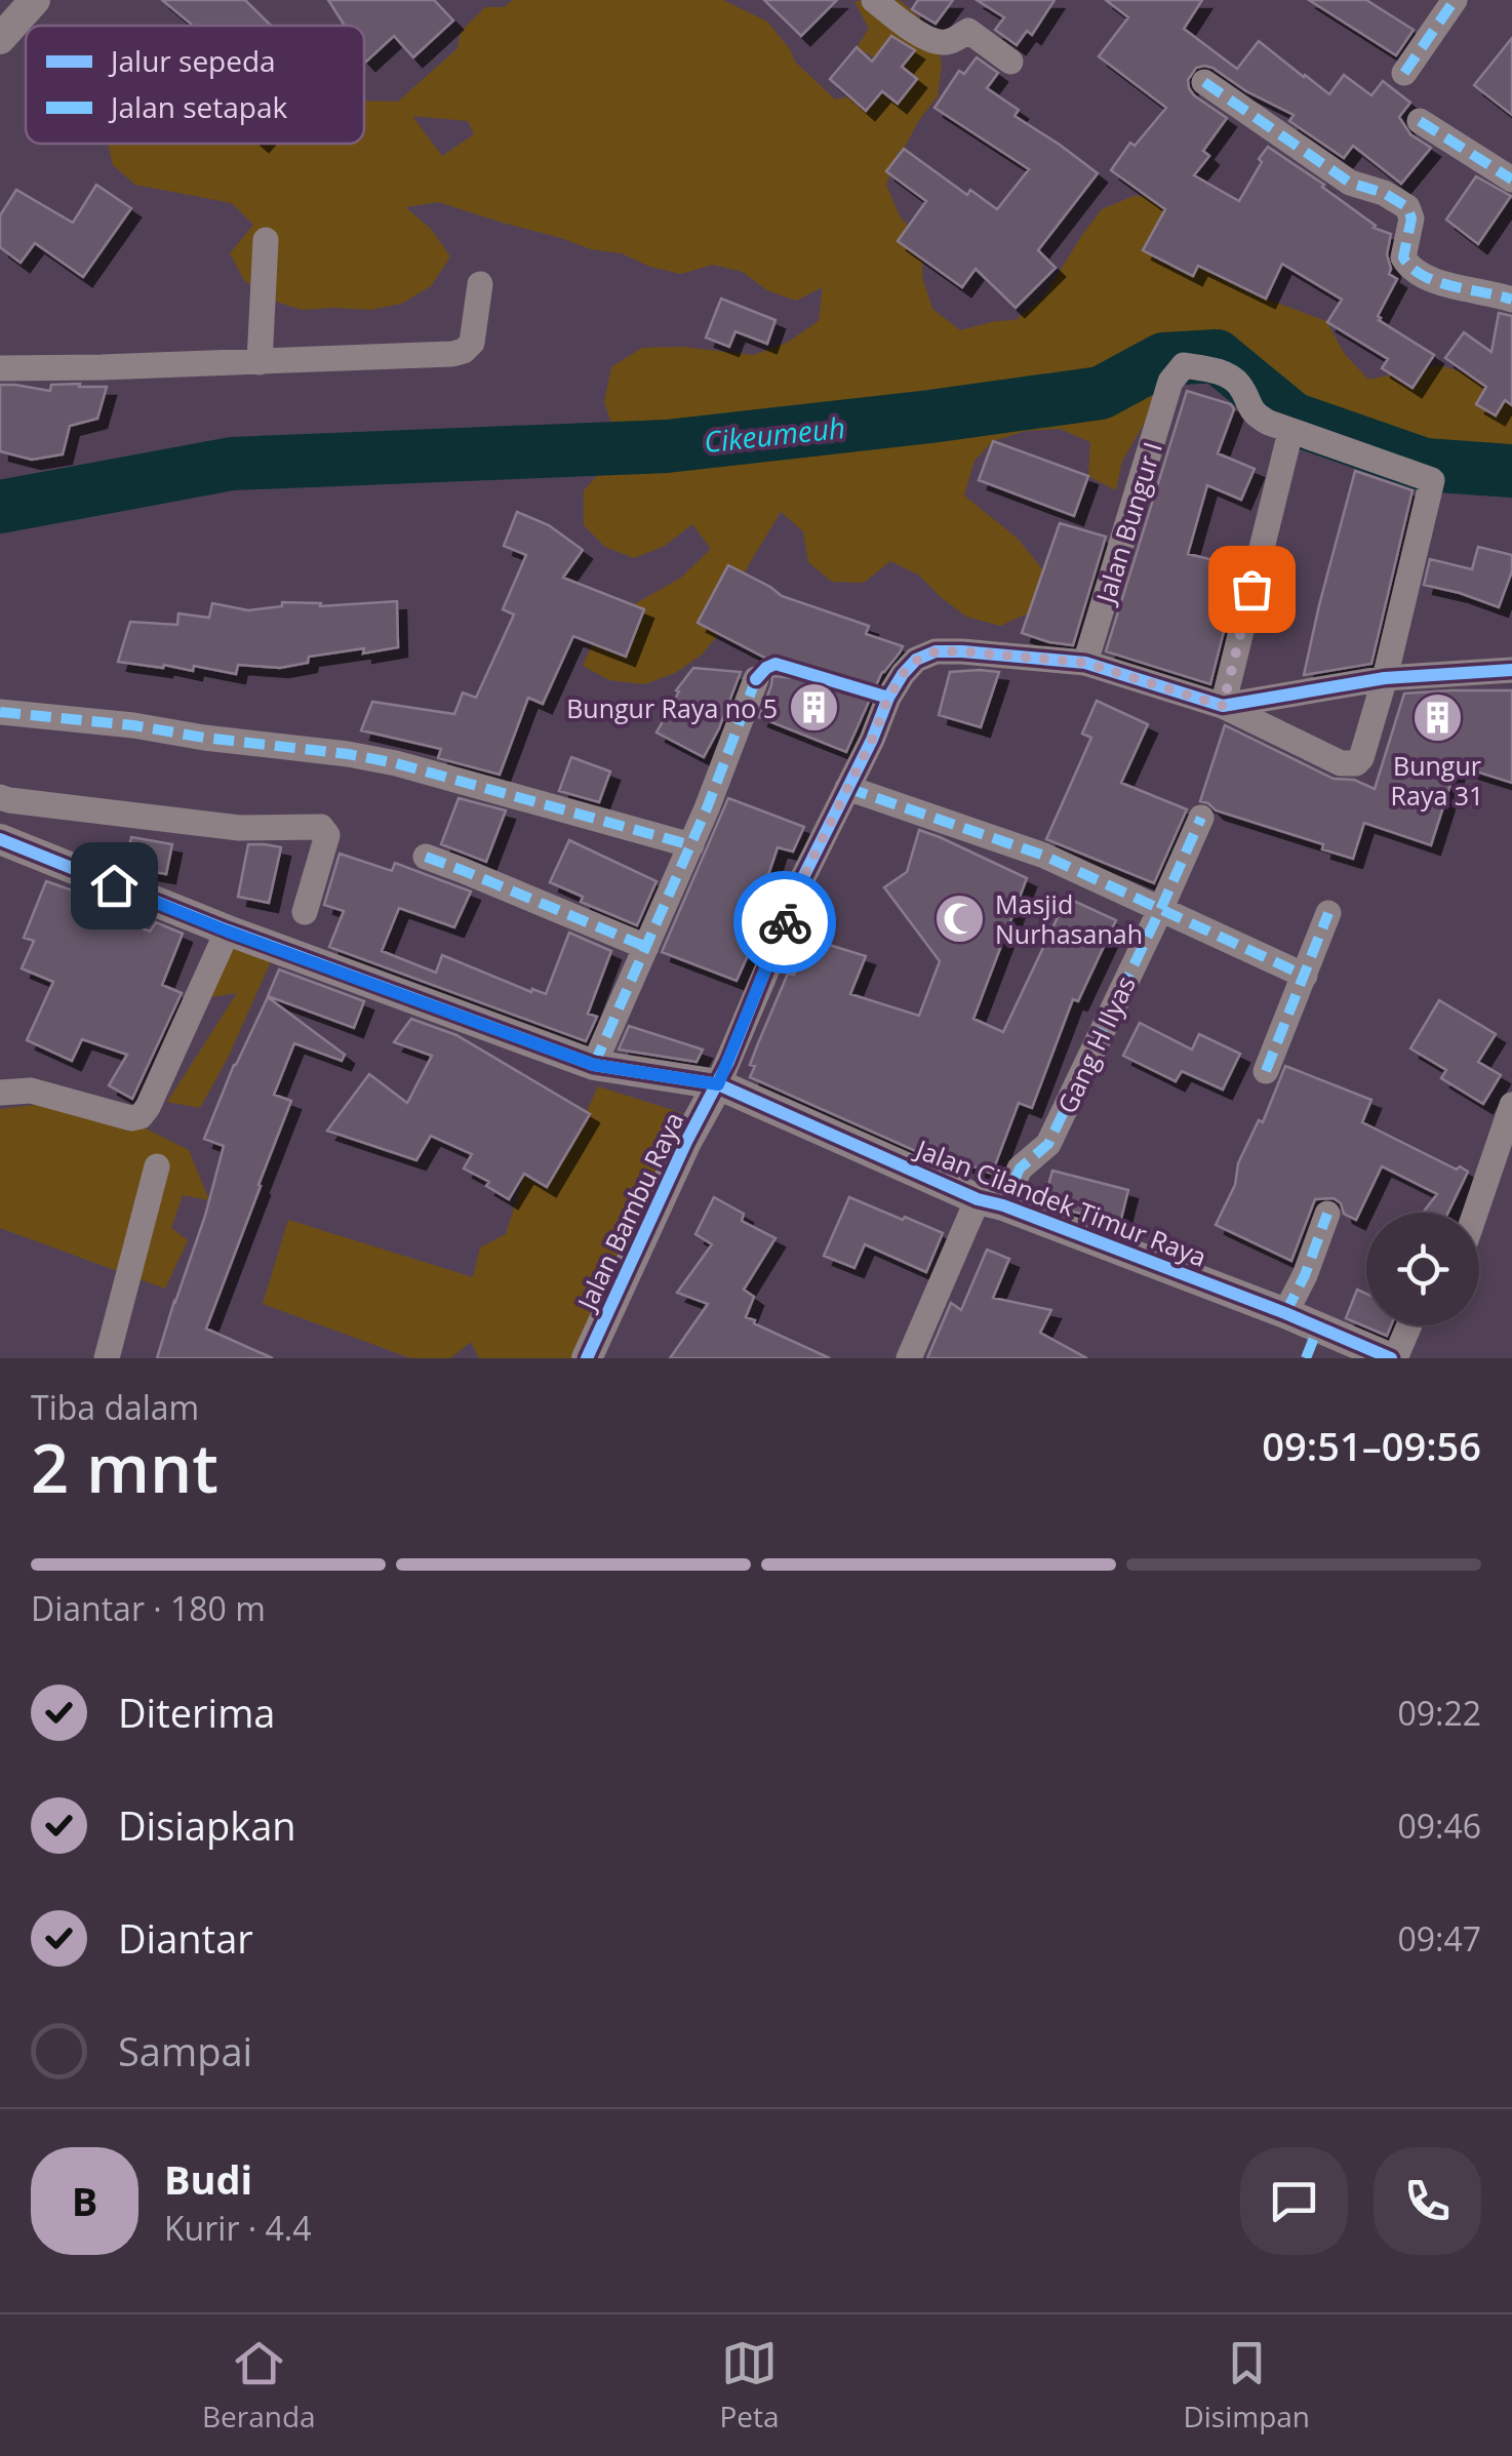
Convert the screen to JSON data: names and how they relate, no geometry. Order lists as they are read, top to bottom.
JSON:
{
  "streets": {
    "street": [
      "Jalan Bungur I",
      "Gang H Ilyas",
      "Jalan Cilandek Timur Raya",
      "Jalan Bambu Raya"
    ]
  },
  "crossings": [
    ["Gang H Ilyas", "Jalan Cilandek Timur Raya"],
    ["Jalan Cilandek Timur Raya", "Jalan Bambu Raya"]
  ],
  "water": ["Cikeumeuh"],
  "places": {
    "building": ["Bungur Raya no 5", "Bungur Raya 31"],
    "mosque": ["Masjid Nurhasanah"]
  },
  "legend": ["Jalur sepeda", "Jalan setapak"],
  "page": {
    "heading": ["2 mnt", "Tiba dalam", "09:51–09:56"],
    "panel": ["Budi", "Kurir · 4.4"],
    "bar": "Diantar · 180 m",
    "list": [
      ["Diterima", "09:22"],
      ["Disiapkan", "09:46"],
      ["Diantar", "09:47"],
      "Sampai"
    ],
    "round": "B",
    "tabs": ["Beranda", "Peta", "Disimpan"]
  }
}
